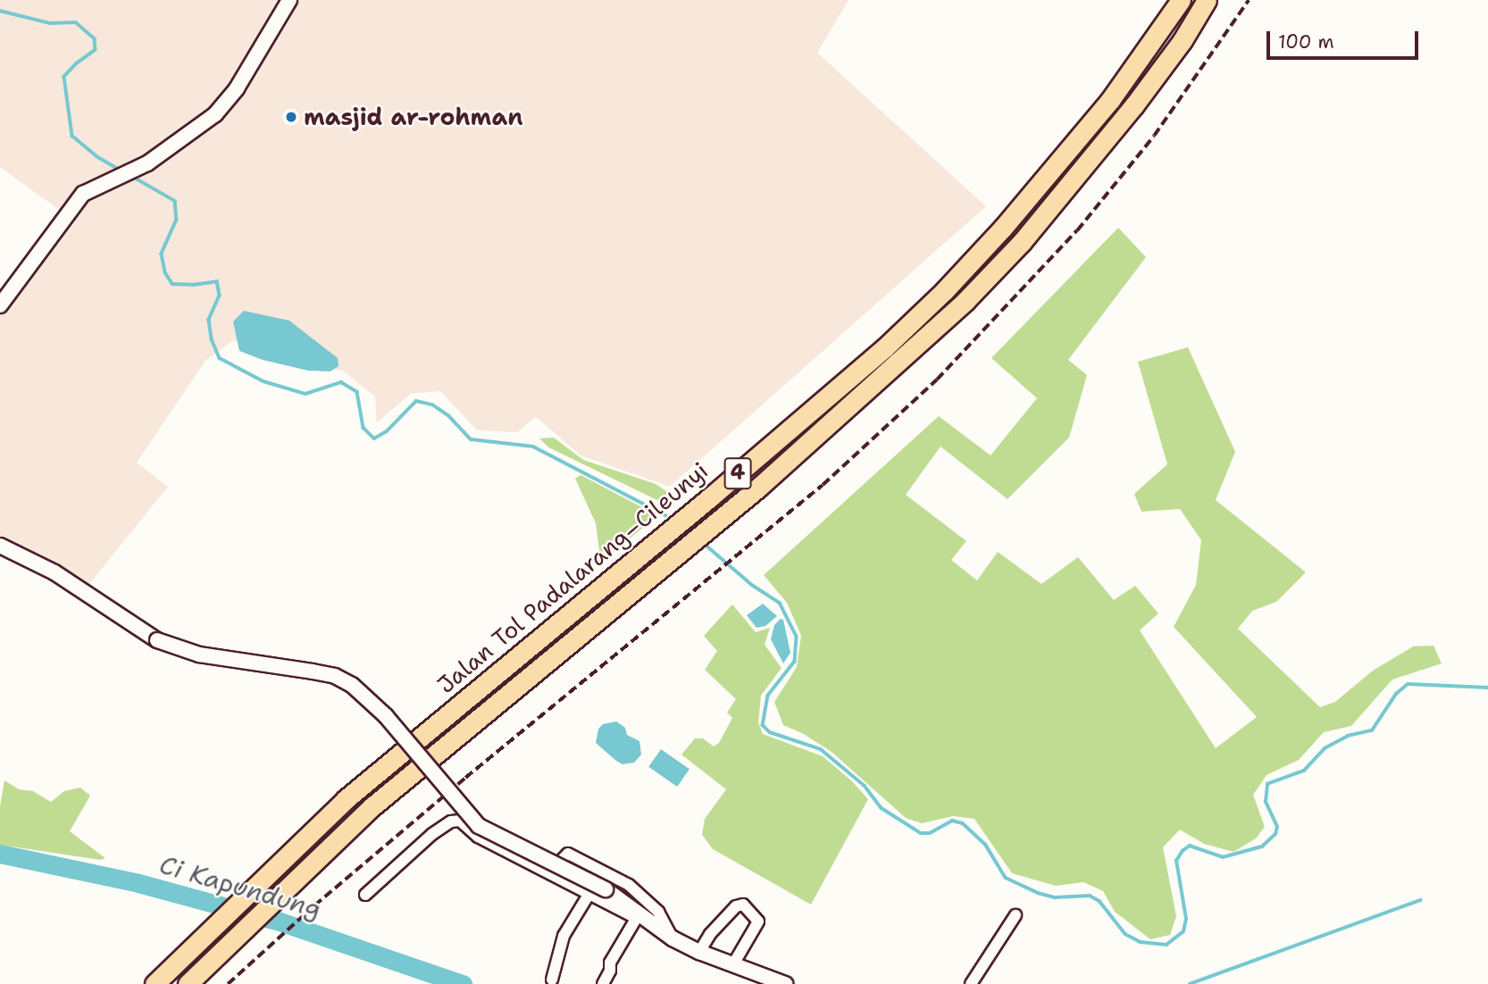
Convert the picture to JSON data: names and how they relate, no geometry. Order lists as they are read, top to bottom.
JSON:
{
  "streets": {
    "highway": ["4", "Jalan Tol Padalarang–Cileunyi"]
  },
  "water": ["Ci Kapundung"],
  "places": ["masjid ar-rohman"],
  "scale_bar": "100 m"
}
